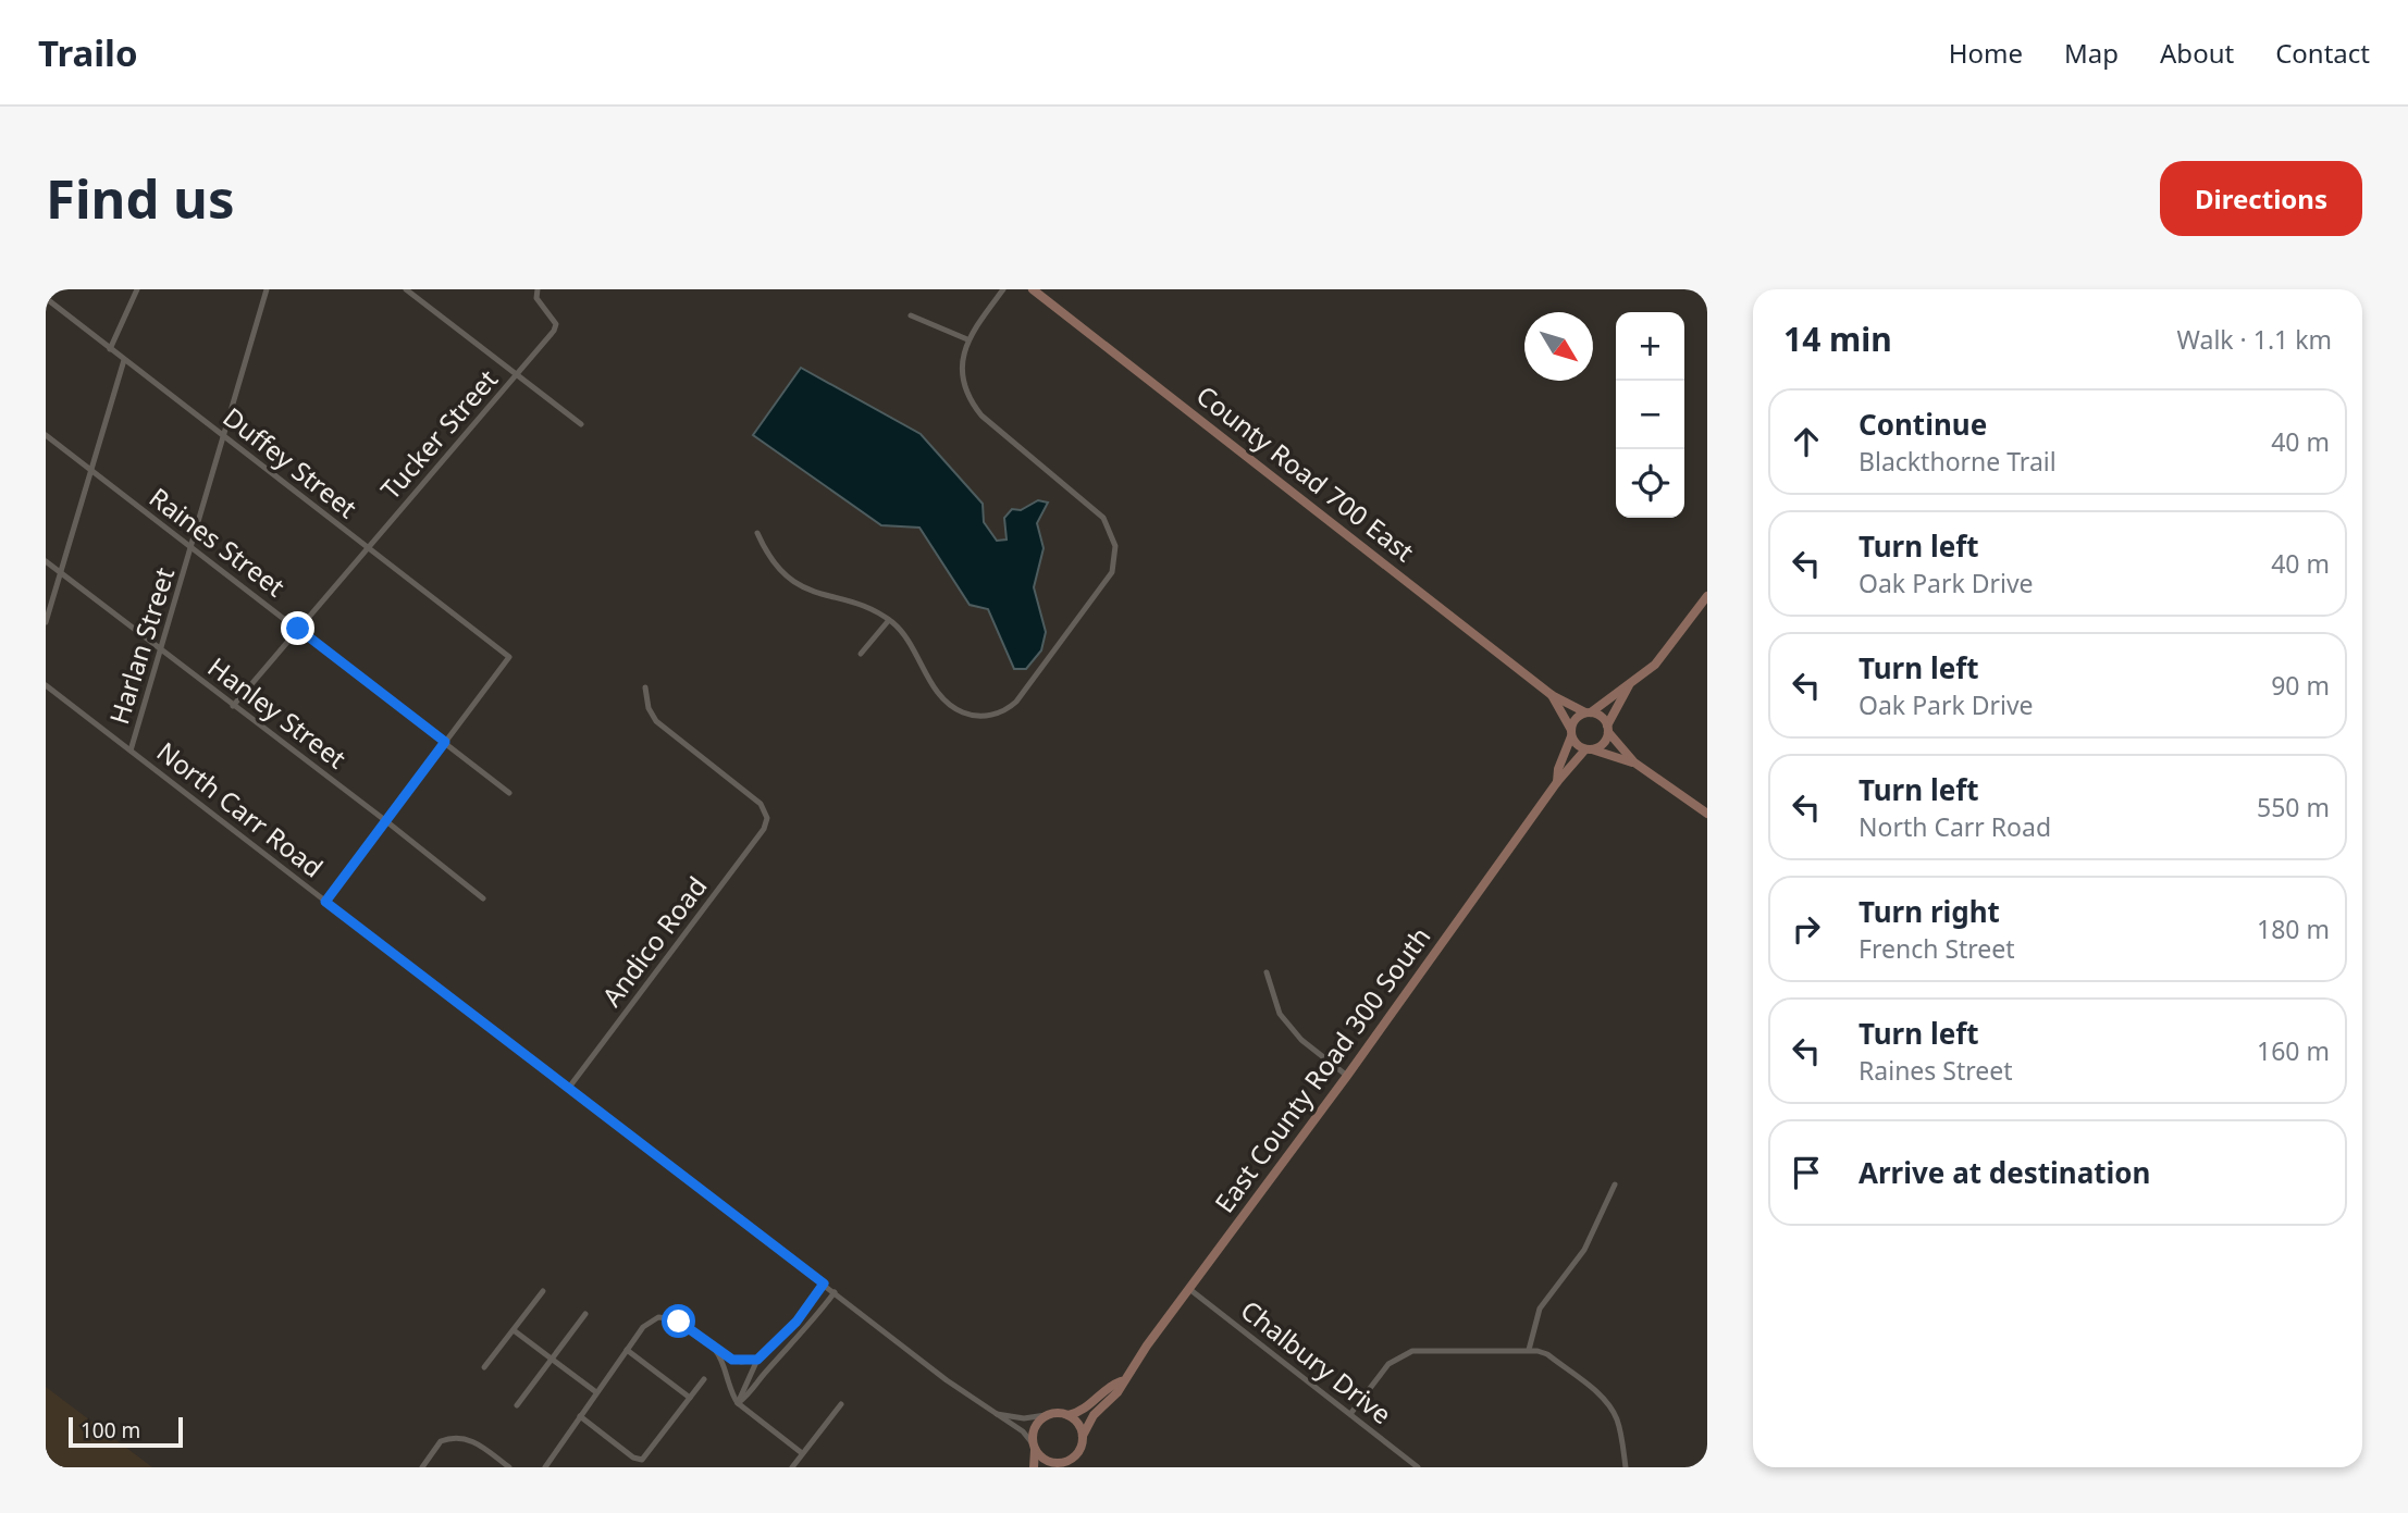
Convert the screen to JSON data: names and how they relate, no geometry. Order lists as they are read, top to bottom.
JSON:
{
  "streets": {
    "street": [
      "Tucker Street",
      "Duffey Street",
      "County Road 700 East",
      "Raines Street",
      "Harlan Street",
      "Hanley Street",
      "North Carr Road",
      "Andico Road",
      "East County Road 300 South",
      "Chalbury Drive"
    ]
  },
  "crossings": [
    ["Tucker Street", "Duffey Street"],
    ["Tucker Street", "Raines Street"],
    ["Tucker Street", "Hanley Street"],
    ["Duffey Street", "Raines Street"],
    ["Duffey Street", "Harlan Street"],
    ["County Road 700 East", "East County Road 300 South"],
    ["Raines Street", "Harlan Street"],
    ["Harlan Street", "Hanley Street"],
    ["Harlan Street", "North Carr Road"],
    ["North Carr Road", "Andico Road"],
    ["North Carr Road", "East County Road 300 South"],
    ["East County Road 300 South", "Chalbury Drive"]
  ],
  "scale_bar": "100 m",
  "north": "bottom right",
  "page": {
    "header": "Trailo",
    "nav": [
      "Home",
      "Map",
      "About",
      "Contact"
    ],
    "buttons": "Directions",
    "title": "Find us",
    "heading": ["14 min", "Walk · 1.1 km"],
    "map_buttons": ["+", "−"],
    "list": [
      ["Continue", "Blackthorne Trail", "40 m"],
      ["Turn left", "Oak Park Drive", "40 m"],
      ["Turn left", "Oak Park Drive", "90 m"],
      ["Turn left", "North Carr Road", "550 m"],
      ["Turn right", "French Street", "180 m"],
      ["Turn left", "Raines Street", "160 m"],
      "Arrive at destination"
    ],
    "scale": "100 m"
  }
}
